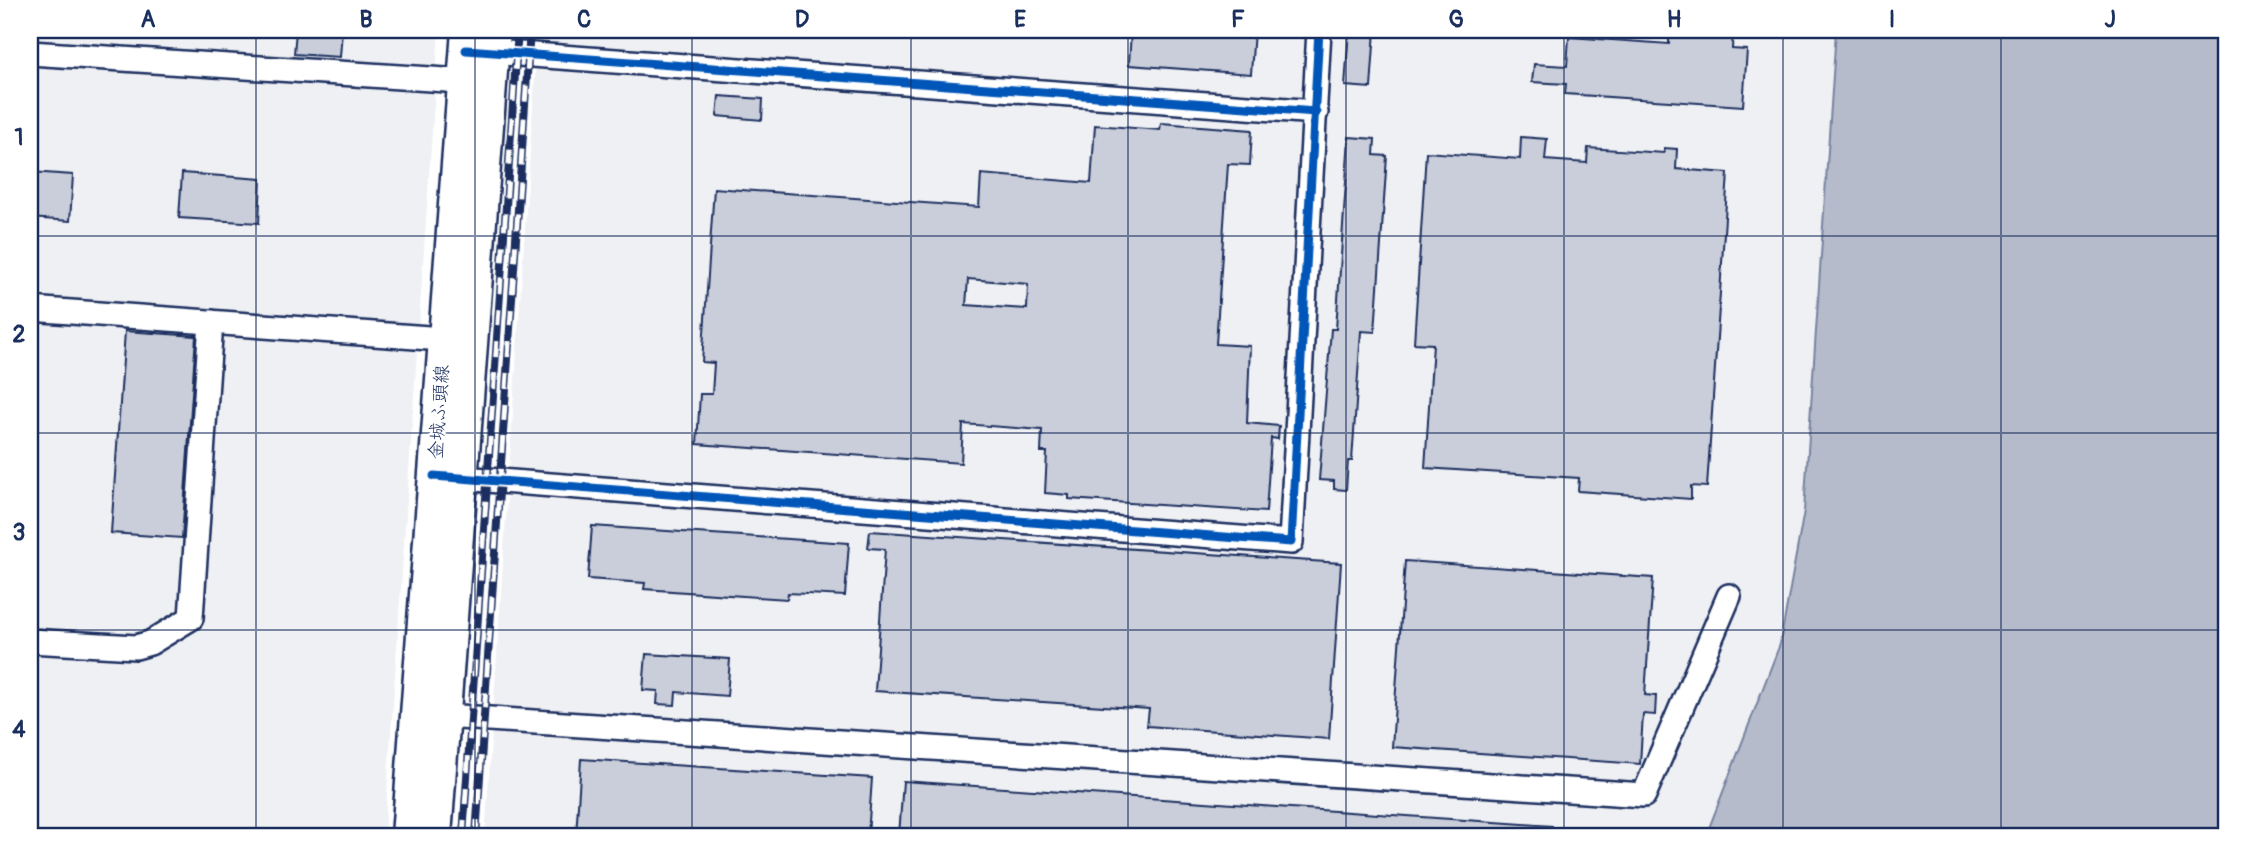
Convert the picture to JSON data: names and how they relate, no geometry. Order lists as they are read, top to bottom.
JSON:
{
  "streets": {
    "main road": ["金城ふ頭線"]
  },
  "grid": {
    "columns": [
      "A",
      "B",
      "C",
      "D",
      "E",
      "F",
      "G",
      "H",
      "I",
      "J"
    ],
    "rows": [
      "1",
      "2",
      "3",
      "4"
    ]
  }
}
